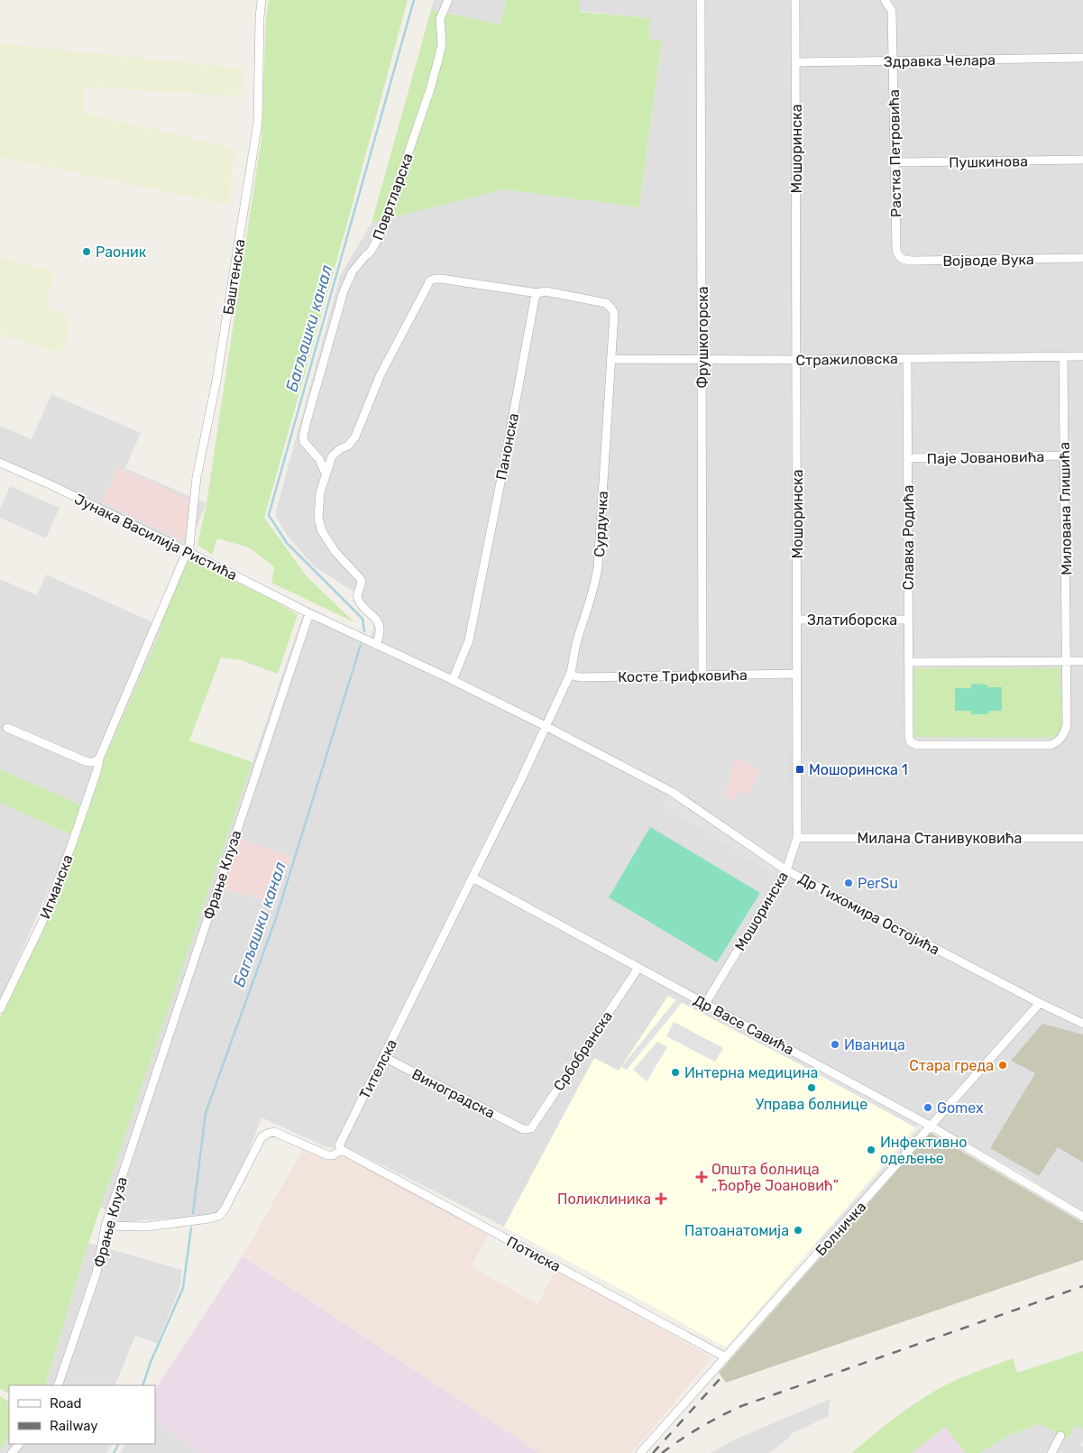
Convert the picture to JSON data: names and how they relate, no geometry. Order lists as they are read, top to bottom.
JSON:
{
  "streets": {
    "street": [
      "Здравка Челара",
      "Мошоринска",
      "Растка Петровића",
      "Пушкинова",
      "Повртларска",
      "Војводе Вука",
      "Баштенска",
      "Фрушкогорска",
      "Стражиловска",
      "Панонска",
      "Паје Јовановића",
      "Милована Глишића",
      "Сурдучка",
      "Јунака Василија Ристића",
      "Славка Родића",
      "Златиборска",
      "Косте Трифковића",
      "Милана Станивуковића",
      "Фрање Клуза",
      "Игманска",
      "Др Тихомира Остојића",
      "Др Васе Савића",
      "Србобранска",
      "Тителска",
      "Виноградска",
      "Болничка",
      "Потиска"
    ]
  },
  "crossings": [
    ["Здравка Челара", "Мошоринска"],
    ["Здравка Челара", "Растка Петровића"],
    ["Мошоринска", "Стражиловска"],
    ["Мошоринска", "Златиборска"],
    ["Мошоринска", "Косте Трифковића"],
    ["Мошоринска", "Милана Станивуковића"],
    ["Мошоринска", "Др Тихомира Остојића"],
    ["Мошоринска", "Др Васе Савића"],
    ["Растка Петровића", "Пушкинова"],
    ["Растка Петровића", "Војводе Вука"],
    ["Баштенска", "Јунака Василија Ристића"],
    ["Баштенска", "Игманска"],
    ["Фрушкогорска", "Стражиловска"],
    ["Фрушкогорска", "Косте Трифковића"],
    ["Стражиловска", "Милована Глишића"],
    ["Стражиловска", "Сурдучка"],
    ["Стражиловска", "Славка Родића"],
    ["Панонска", "Сурдучка"],
    ["Паје Јовановића", "Милована Глишића"],
    ["Паје Јовановића", "Славка Родића"],
    ["Милована Глишића", "Славка Родића"],
    ["Сурдучка", "Косте Трифковића"],
    ["Сурдучка", "Др Тихомира Остојића"],
    ["Сурдучка", "Тителска"],
    ["Јунака Василија Ристића", "Фрање Клуза"],
    ["Јунака Василија Ристића", "Игманска"],
    ["Славка Родића", "Златиборска"],
    ["Др Тихомира Остојића", "Тителска"],
    ["Др Тихомира Остојића", "Болничка"],
    ["Др Васе Савића", "Србобранска"],
    ["Др Васе Савића", "Тителска"],
    ["Др Васе Савића", "Болничка"],
    ["Србобранска", "Виноградска"],
    ["Тителска", "Виноградска"],
    ["Тителска", "Потиска"],
    ["Болничка", "Потиска"]
  ],
  "water": ["Багљашки канал"],
  "places": {
    "other": [
      "Раоник",
      "PerSu",
      "Иваница",
      "Стара греда",
      "Интерна медицина",
      "Управа болнице",
      "Gomex",
      "Инфективно одељење",
      "Патоанатомија"
    ],
    "transit": ["Мошоринска 1"],
    "health": ["Општа болница „Ђорђе Јоановић”", "Поликлиника"]
  },
  "legend": ["Road", "Railway"]
}
